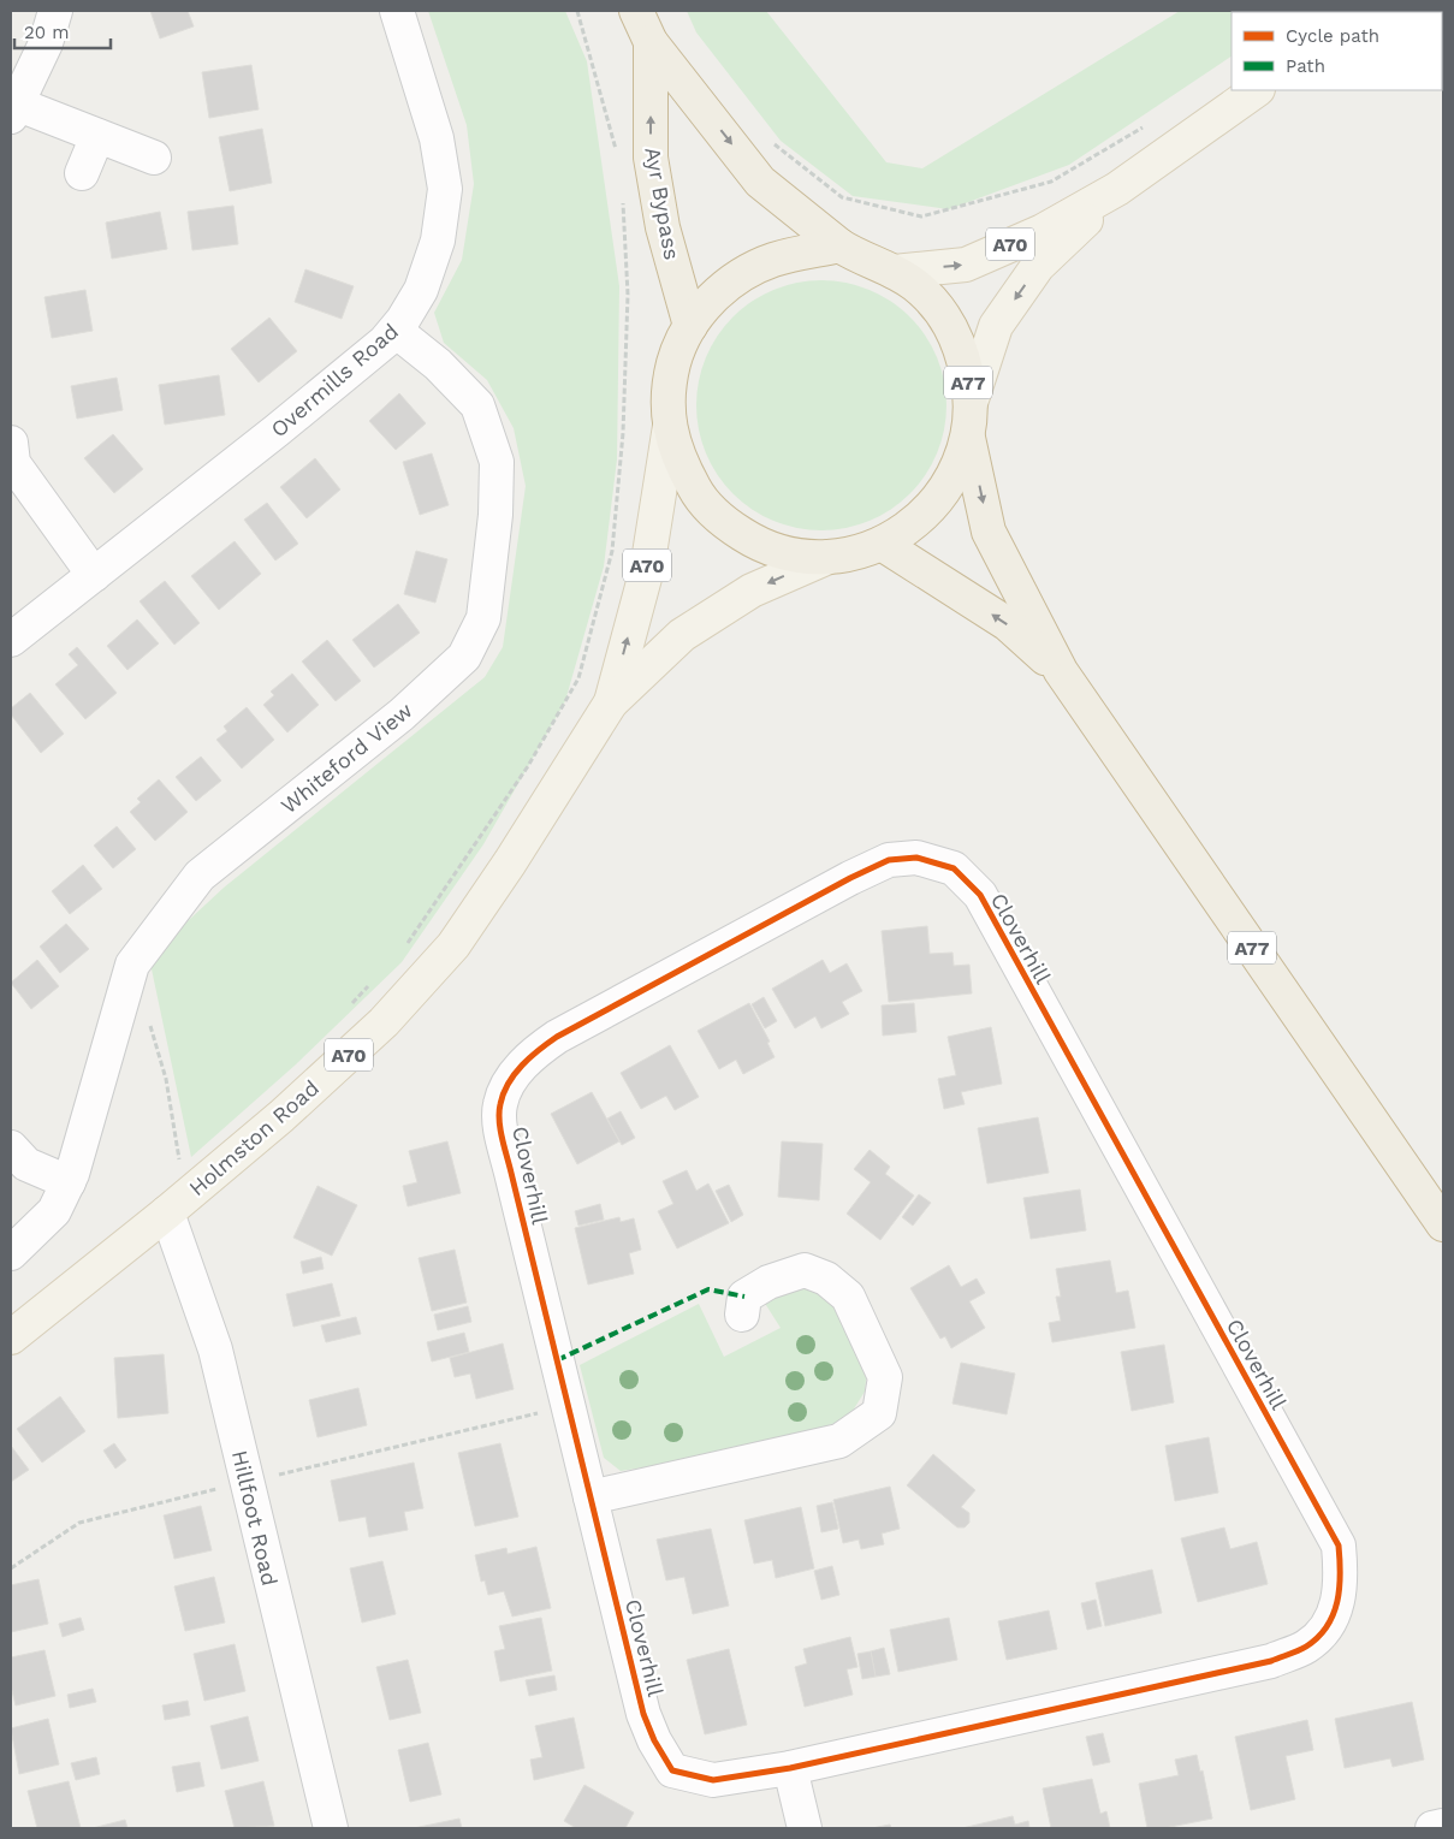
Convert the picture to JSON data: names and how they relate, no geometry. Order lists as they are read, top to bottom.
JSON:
{
  "streets": {
    "highway": ["Ayr Bypass", "A77"],
    "main road": ["A70", "Holmston Road"],
    "street": [
      "Overmills Road",
      "Whiteford View",
      "Cloverhill",
      "Hillfoot Road"
    ]
  },
  "crossings": [
    ["Ayr Bypass", "A77"],
    ["A70", "A77"],
    ["A70", "Holmston Road"],
    ["Overmills Road", "Whiteford View"],
    ["Holmston Road", "Hillfoot Road"]
  ],
  "legend": ["Cycle path", "Path"],
  "scale_bar": "20 m"
}
